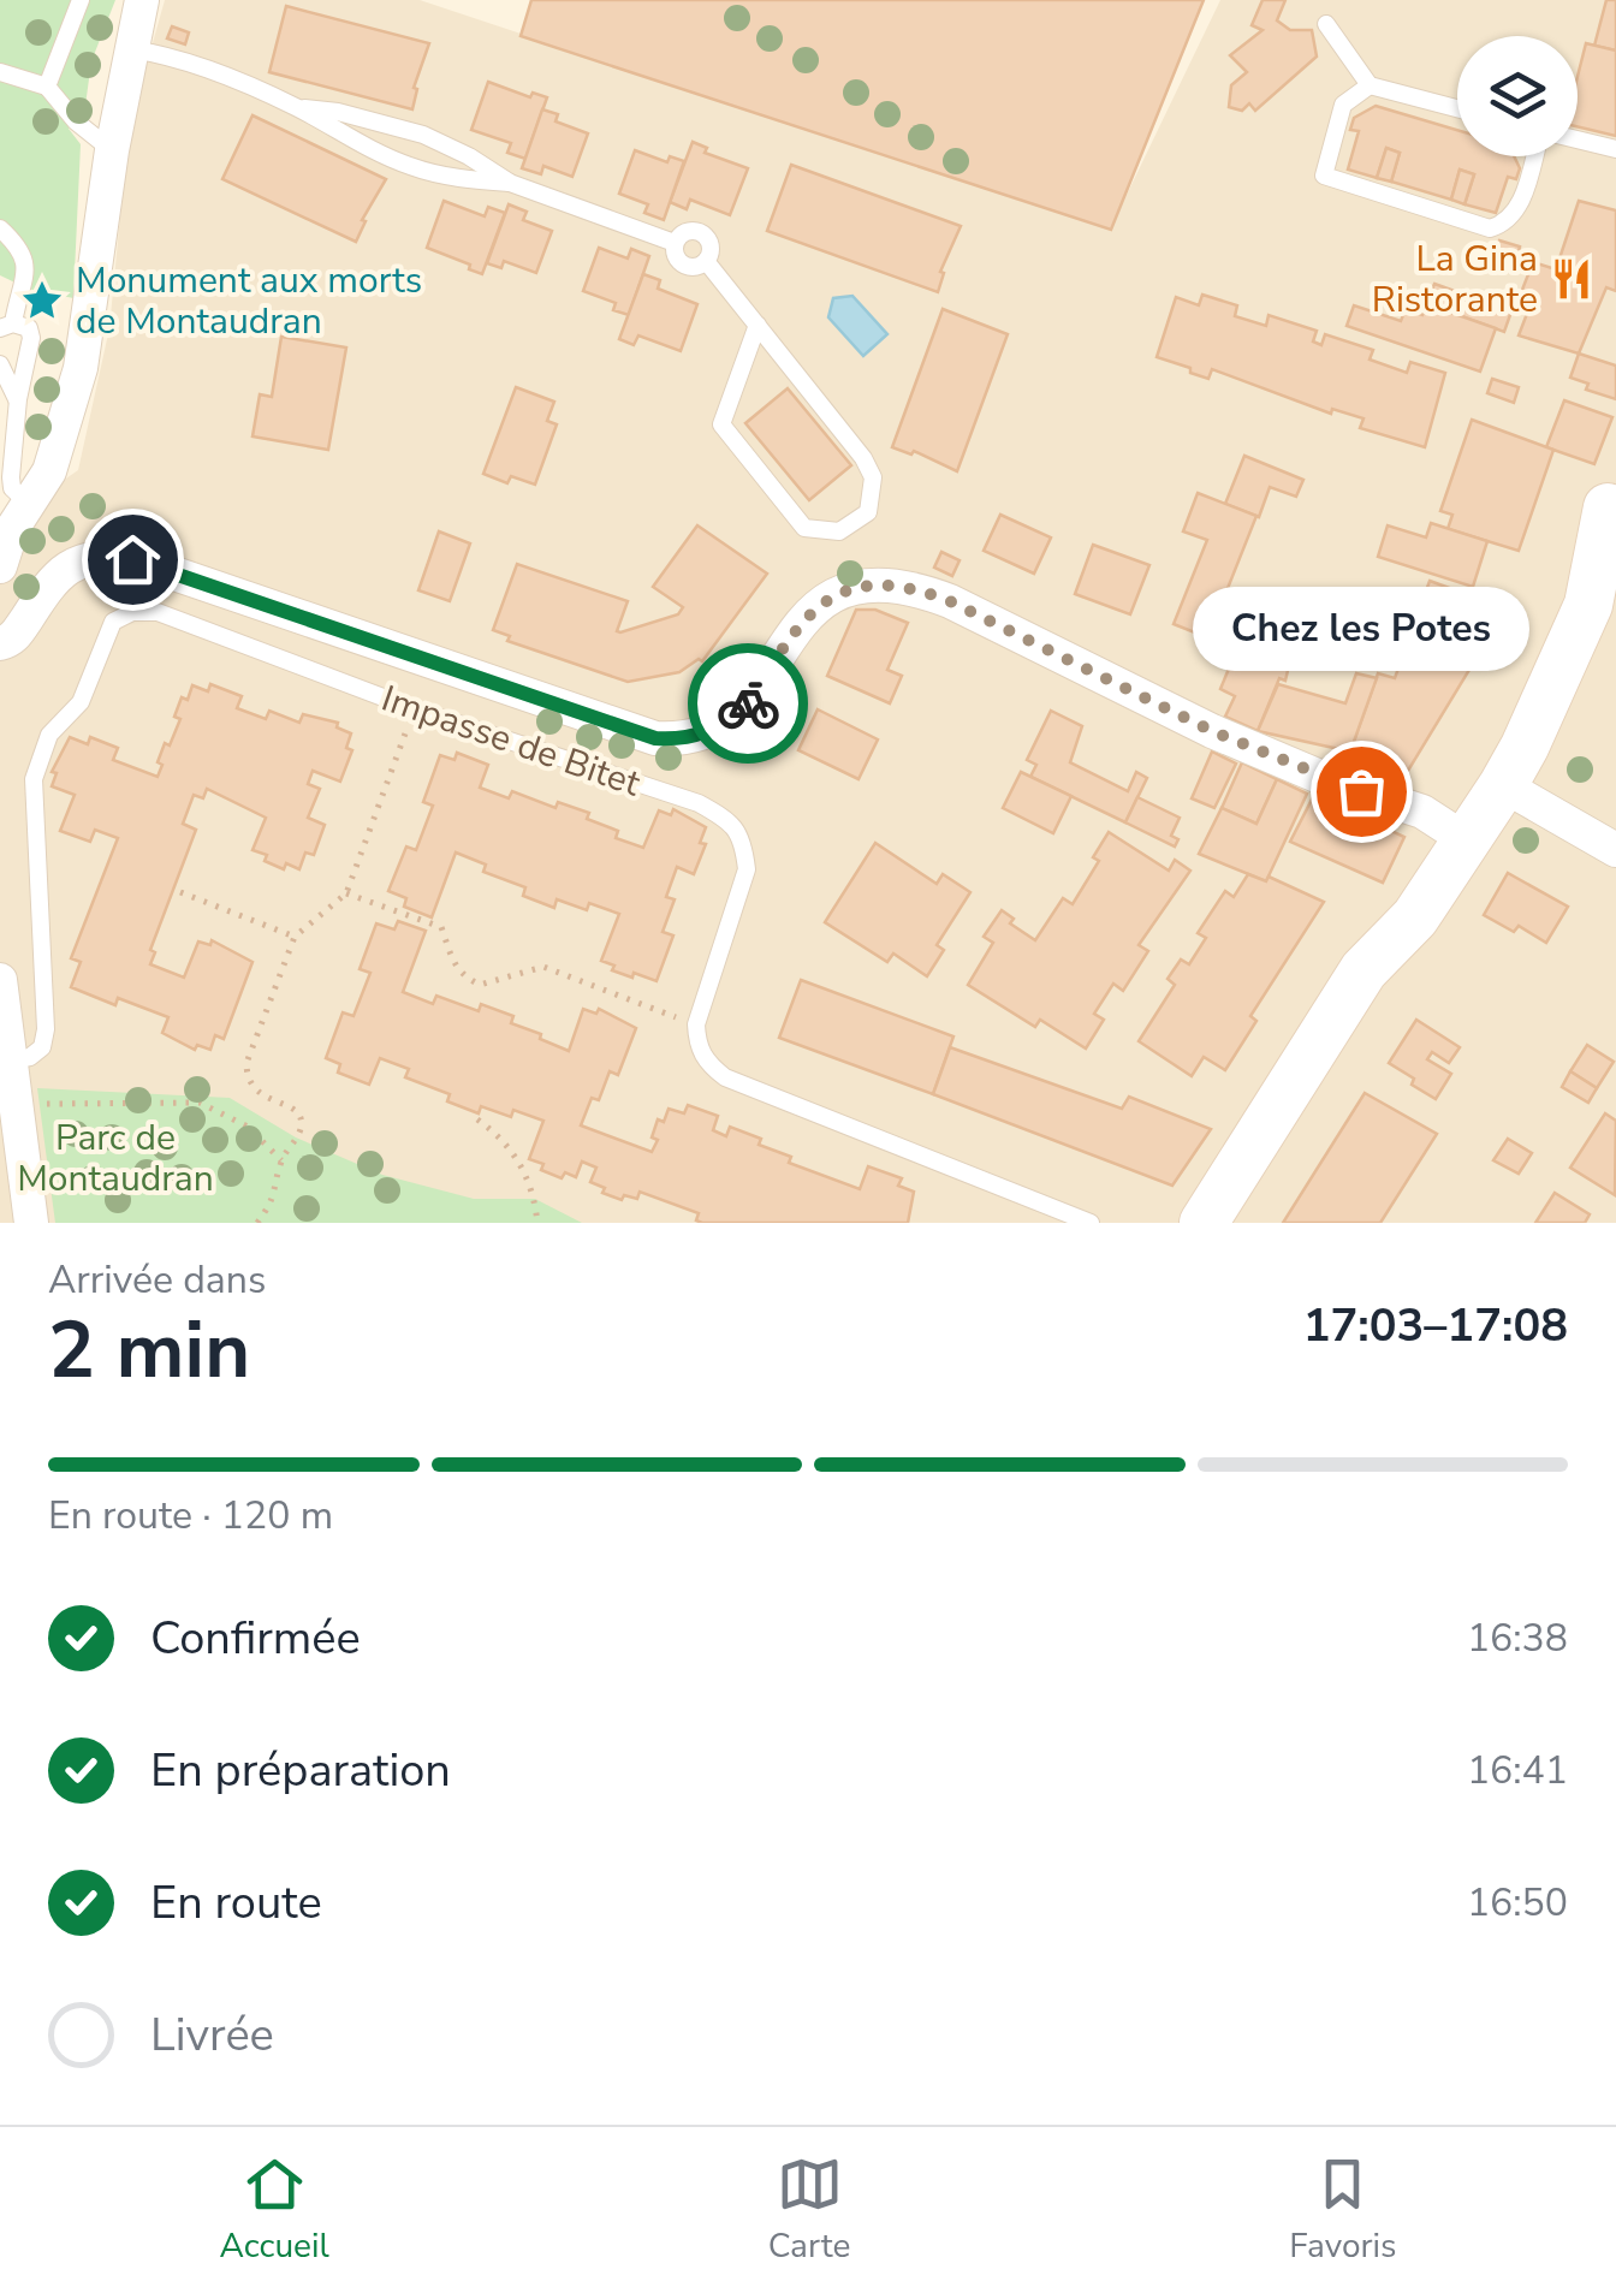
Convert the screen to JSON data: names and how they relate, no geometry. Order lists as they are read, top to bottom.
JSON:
{
  "streets": {
    "lane": ["Impasse de Bitet"]
  },
  "parks": ["Parc de Montaudran"],
  "places": {
    "restaurant": ["La Gina Ristorante"],
    "place": ["Monument aux morts de Montaudran"],
    "other": ["Chez les Potes"]
  },
  "page": {
    "bubble": "Chez les Potes",
    "heading": ["2 min", "Arrivée dans", "17:03–17:08"],
    "bar": "En route · 120 m",
    "list": [
      ["Confirmée", "16:38"],
      ["En préparation", "16:41"],
      ["En route", "16:50"],
      "Livrée"
    ],
    "tabs": ["Accueil", "Carte", "Favoris"]
  }
}
